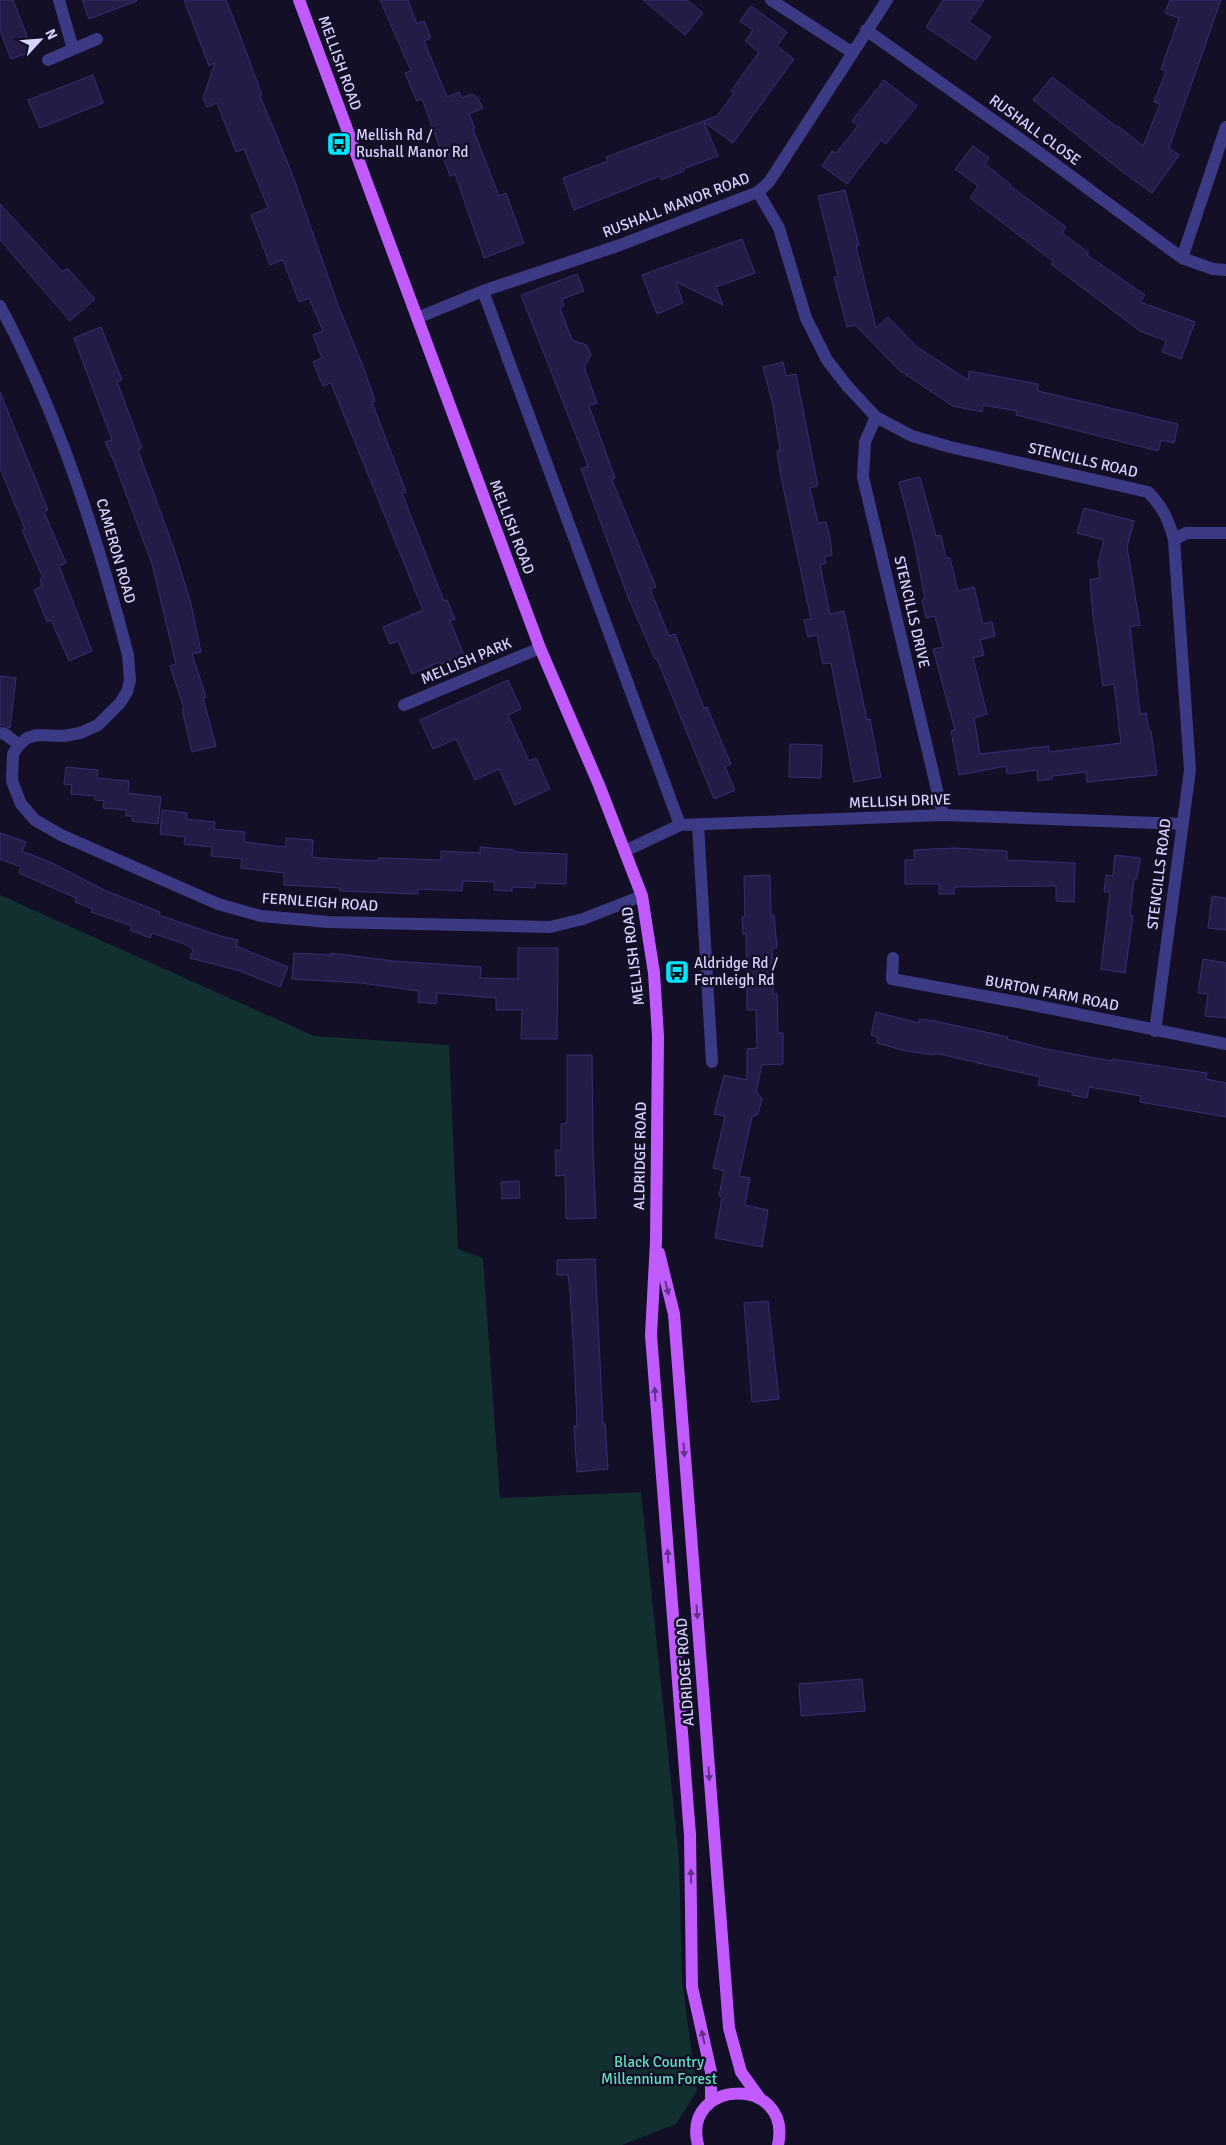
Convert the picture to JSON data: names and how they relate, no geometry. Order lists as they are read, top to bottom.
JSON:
{
  "streets": {
    "main road": ["MELLISH ROAD", "ALDRIDGE ROAD"],
    "street": [
      "RUSHALL CLOSE",
      "RUSHALL MANOR ROAD",
      "STENCILLS ROAD",
      "CAMERON ROAD",
      "STENCILLS DRIVE",
      "MELLISH PARK",
      "MELLISH DRIVE",
      "FERNLEIGH ROAD",
      "BURTON FARM ROAD"
    ]
  },
  "crossings": [
    ["MELLISH ROAD", "RUSHALL MANOR ROAD"],
    ["MELLISH ROAD", "MELLISH PARK"],
    ["MELLISH ROAD", "MELLISH DRIVE"],
    ["MELLISH ROAD", "FERNLEIGH ROAD"],
    ["MELLISH ROAD", "ALDRIDGE ROAD"],
    ["RUSHALL CLOSE", "RUSHALL MANOR ROAD"],
    ["RUSHALL MANOR ROAD", "STENCILLS ROAD"],
    ["STENCILLS ROAD", "STENCILLS DRIVE"],
    ["STENCILLS ROAD", "MELLISH DRIVE"],
    ["STENCILLS ROAD", "BURTON FARM ROAD"],
    ["CAMERON ROAD", "FERNLEIGH ROAD"],
    ["STENCILLS DRIVE", "MELLISH DRIVE"]
  ],
  "parks": ["Black Country Millennium Forest"],
  "places": {
    "bus stop": ["Mellish Rd / Rushall Manor Rd", "Aldridge Rd / Fernleigh Rd"]
  },
  "north": "top right"
}
